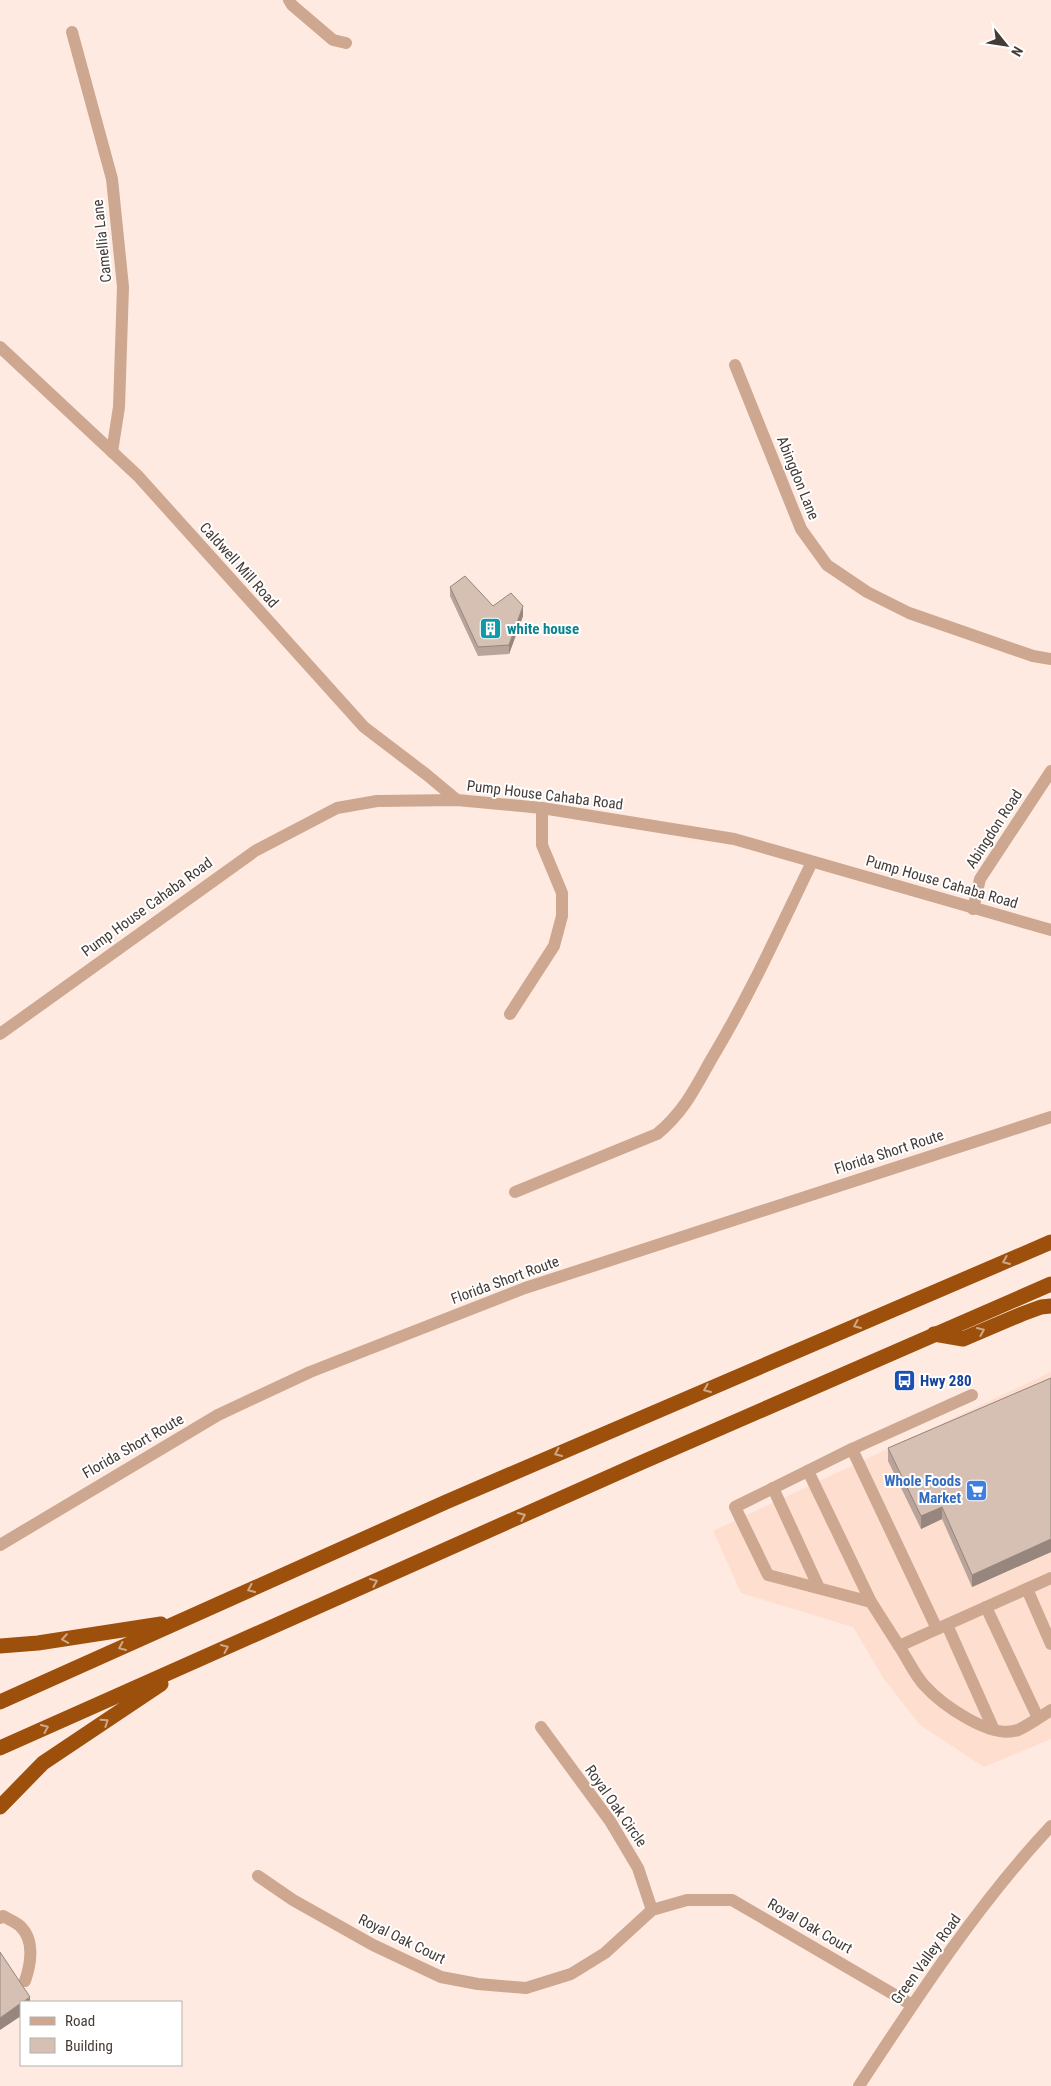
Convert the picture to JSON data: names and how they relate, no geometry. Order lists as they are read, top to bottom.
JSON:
{
  "streets": {
    "street": [
      "Camellia Lane",
      "Abingdon Lane",
      "Caldwell Mill Road",
      "Pump House Cahaba Road",
      "Abingdon Road",
      "Florida Short Route",
      "Royal Oak Circle",
      "Royal Oak Court",
      "Green Valley Road"
    ]
  },
  "crossings": [
    ["Camellia Lane", "Caldwell Mill Road"],
    ["Caldwell Mill Road", "Pump House Cahaba Road"],
    ["Pump House Cahaba Road", "Abingdon Road"],
    ["Royal Oak Circle", "Royal Oak Court"],
    ["Royal Oak Court", "Green Valley Road"]
  ],
  "places": {
    "building": ["white house"],
    "bus stop": ["Hwy 280"],
    "supermarket": ["Whole Foods Market"]
  },
  "legend": ["Road", "Building"],
  "north": "bottom right"
}
